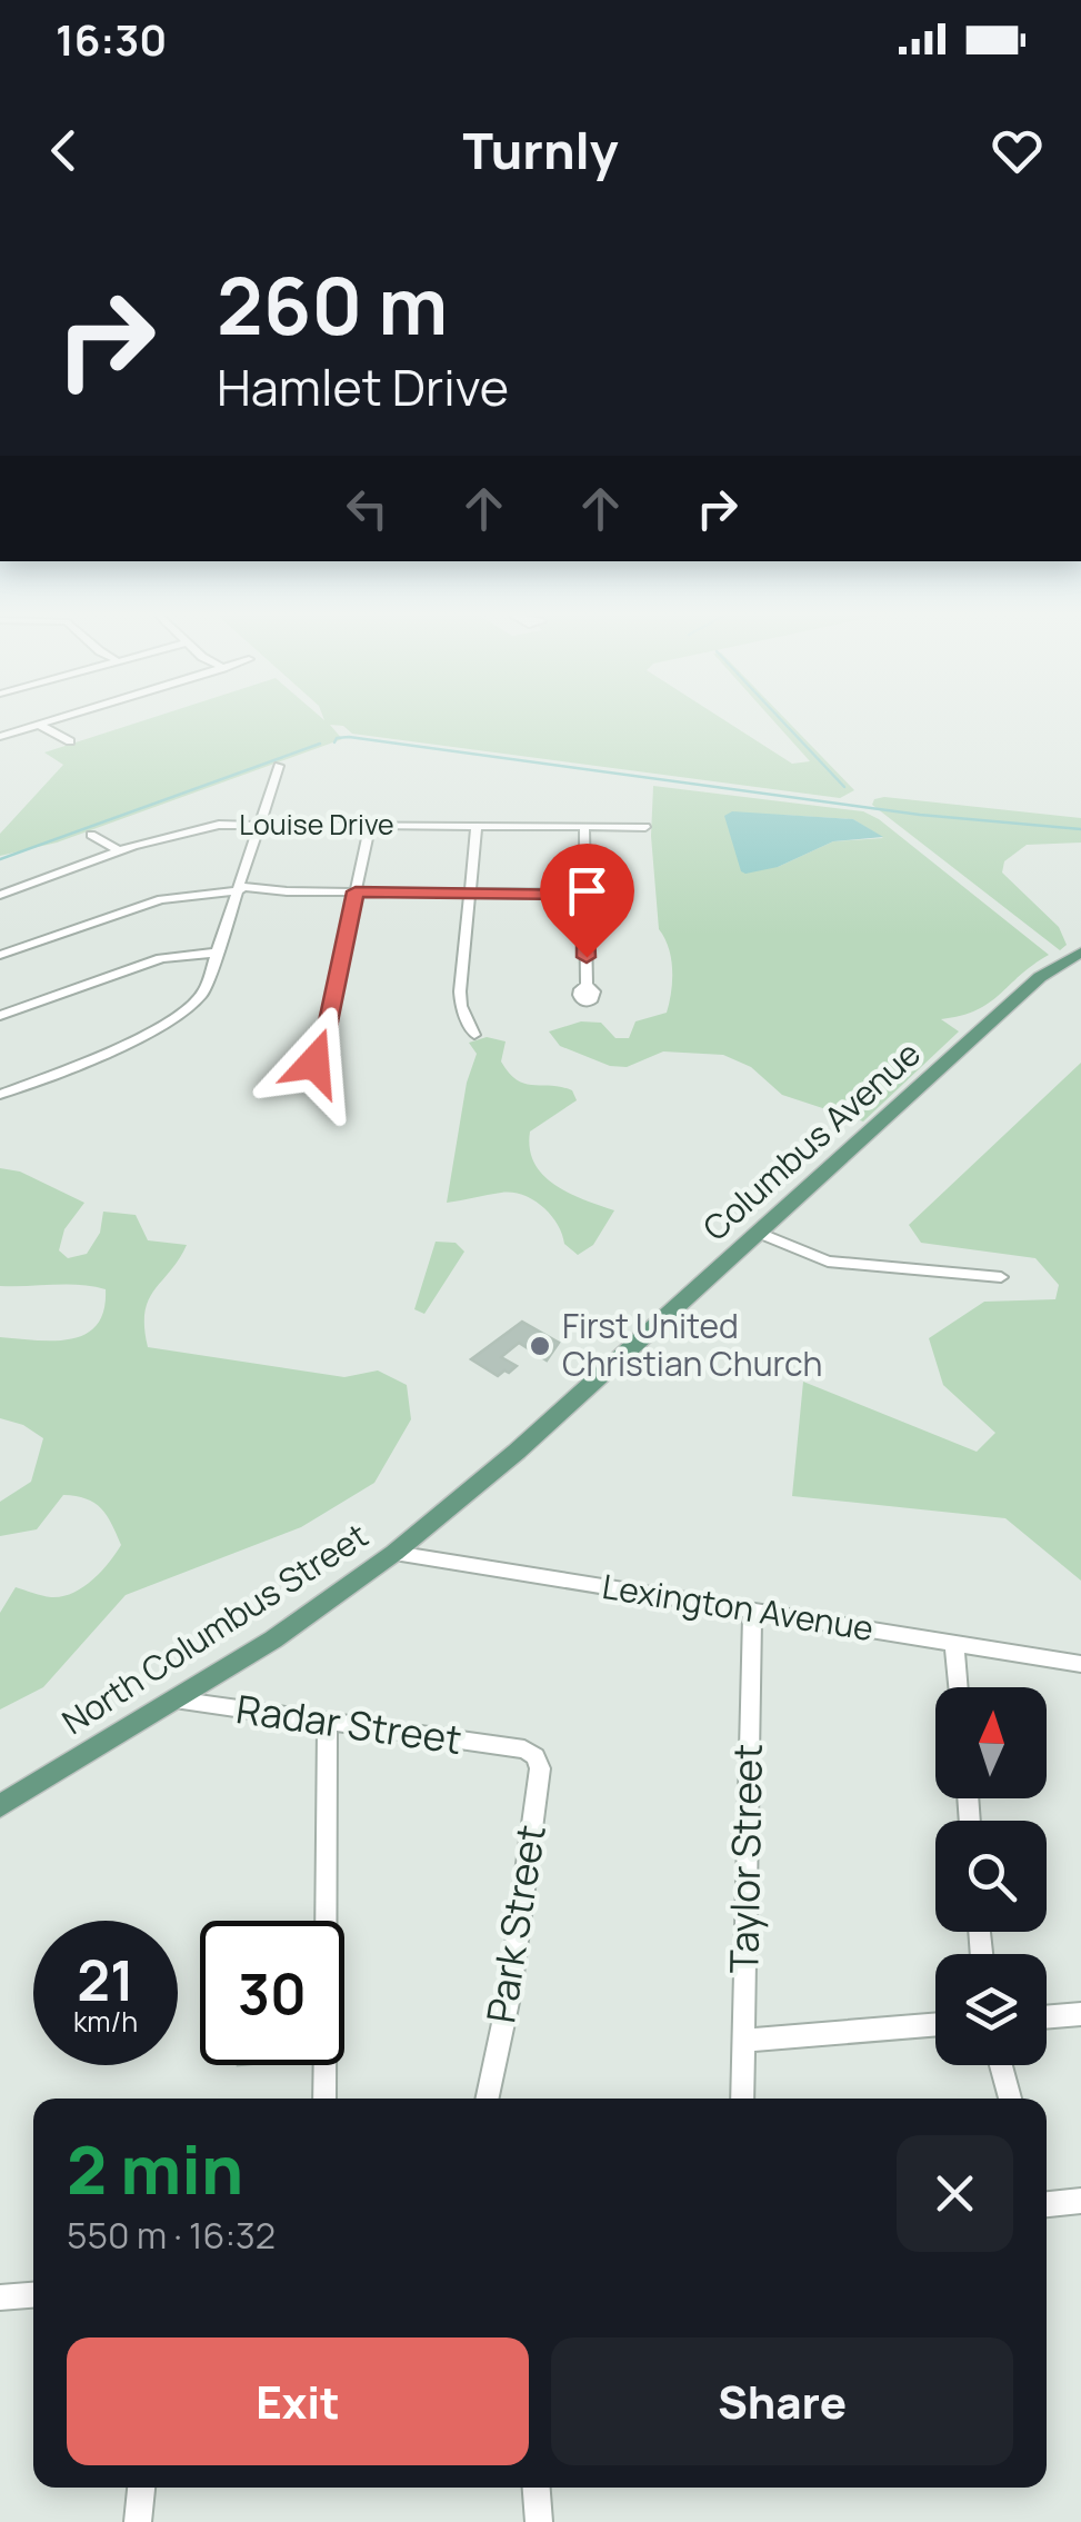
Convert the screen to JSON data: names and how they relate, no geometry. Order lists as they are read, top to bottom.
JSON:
{
  "streets": {
    "main road": ["Columbus Avenue", "North Columbus Street"],
    "street": [
      "Louise Drive",
      "Lexington Avenue",
      "Radar Street",
      "Taylor Street",
      "Park Street"
    ]
  },
  "crossings": [
    ["Columbus Avenue", "North Columbus Street"],
    ["Lexington Avenue", "North Columbus Street"],
    ["Lexington Avenue", "Taylor Street"],
    ["North Columbus Street", "Radar Street"],
    ["Radar Street", "Park Street"]
  ],
  "places": ["First United Christian Church"],
  "north": "top",
  "page": {
    "status": "16:30",
    "header": "Turnly",
    "turn": ["260 m", "Hamlet Drive"],
    "speed": "21 km/h",
    "limit": "30",
    "heading": ["2 min", "550 m · 16:32"],
    "buttons": ["Exit", "Share"]
  }
}
